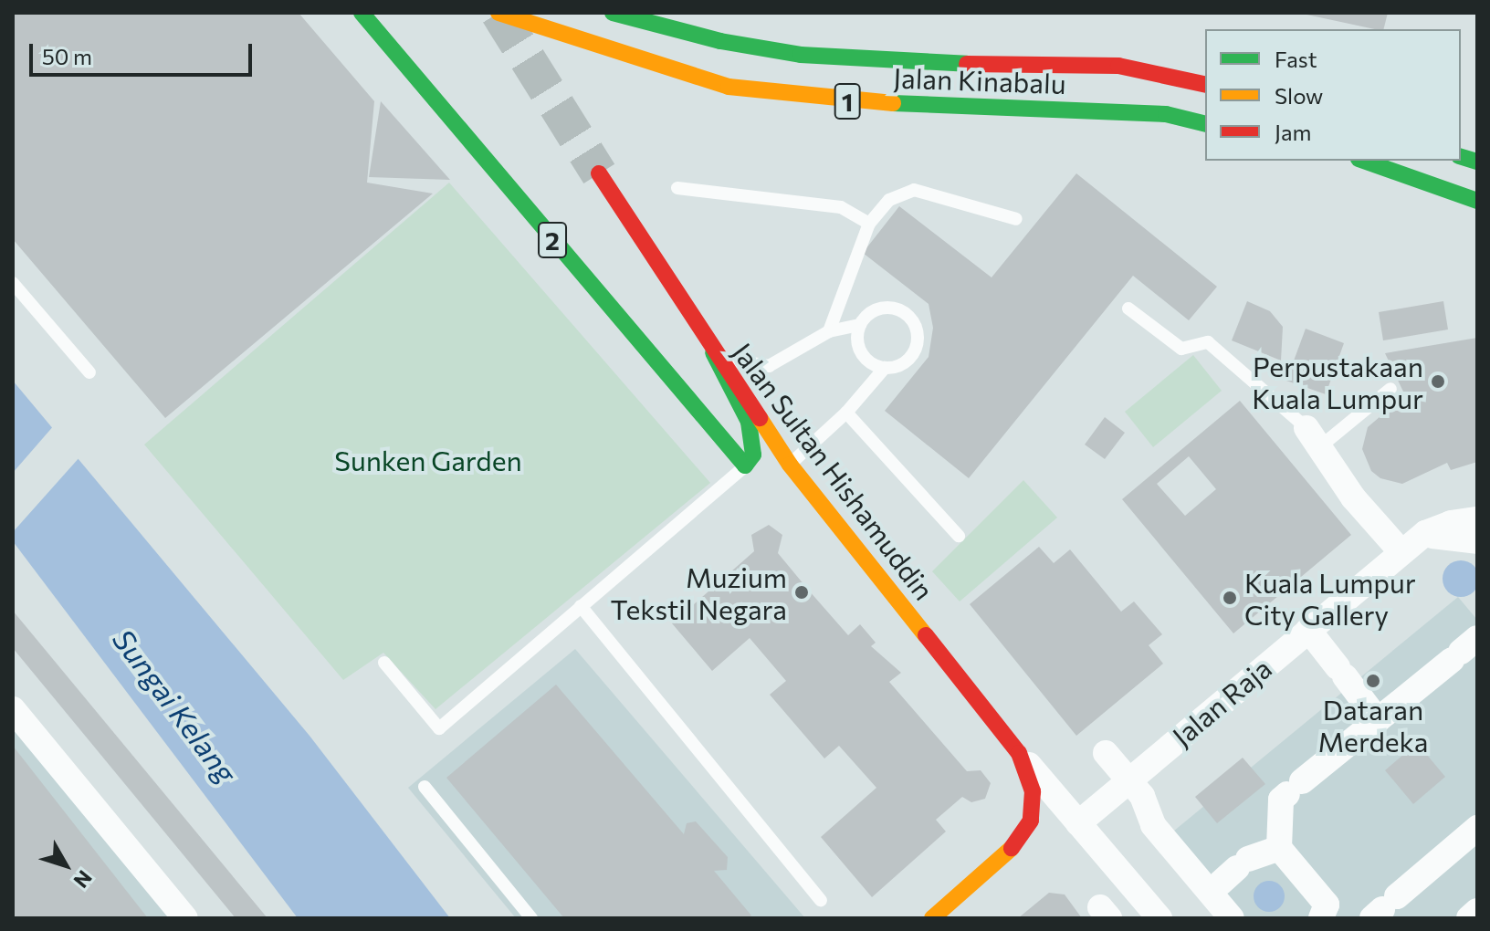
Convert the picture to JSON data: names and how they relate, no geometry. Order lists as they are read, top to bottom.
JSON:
{
  "streets": {
    "main road": [
      "Jalan Kinabalu",
      "1",
      "2",
      "Jalan Sultan Hishamuddin"
    ],
    "street": ["Jalan Raja"]
  },
  "water": ["Sungai Kelang"],
  "parks": ["Sunken Garden"],
  "places": [
    "Perpustakaan Kuala Lumpur",
    "Muzium Tekstil Negara",
    "Kuala Lumpur City Gallery",
    "Dataran Merdeka"
  ],
  "legend": ["Fast", "Slow", "Jam"],
  "scale_bar": "50 m",
  "north": "bottom right"
}
